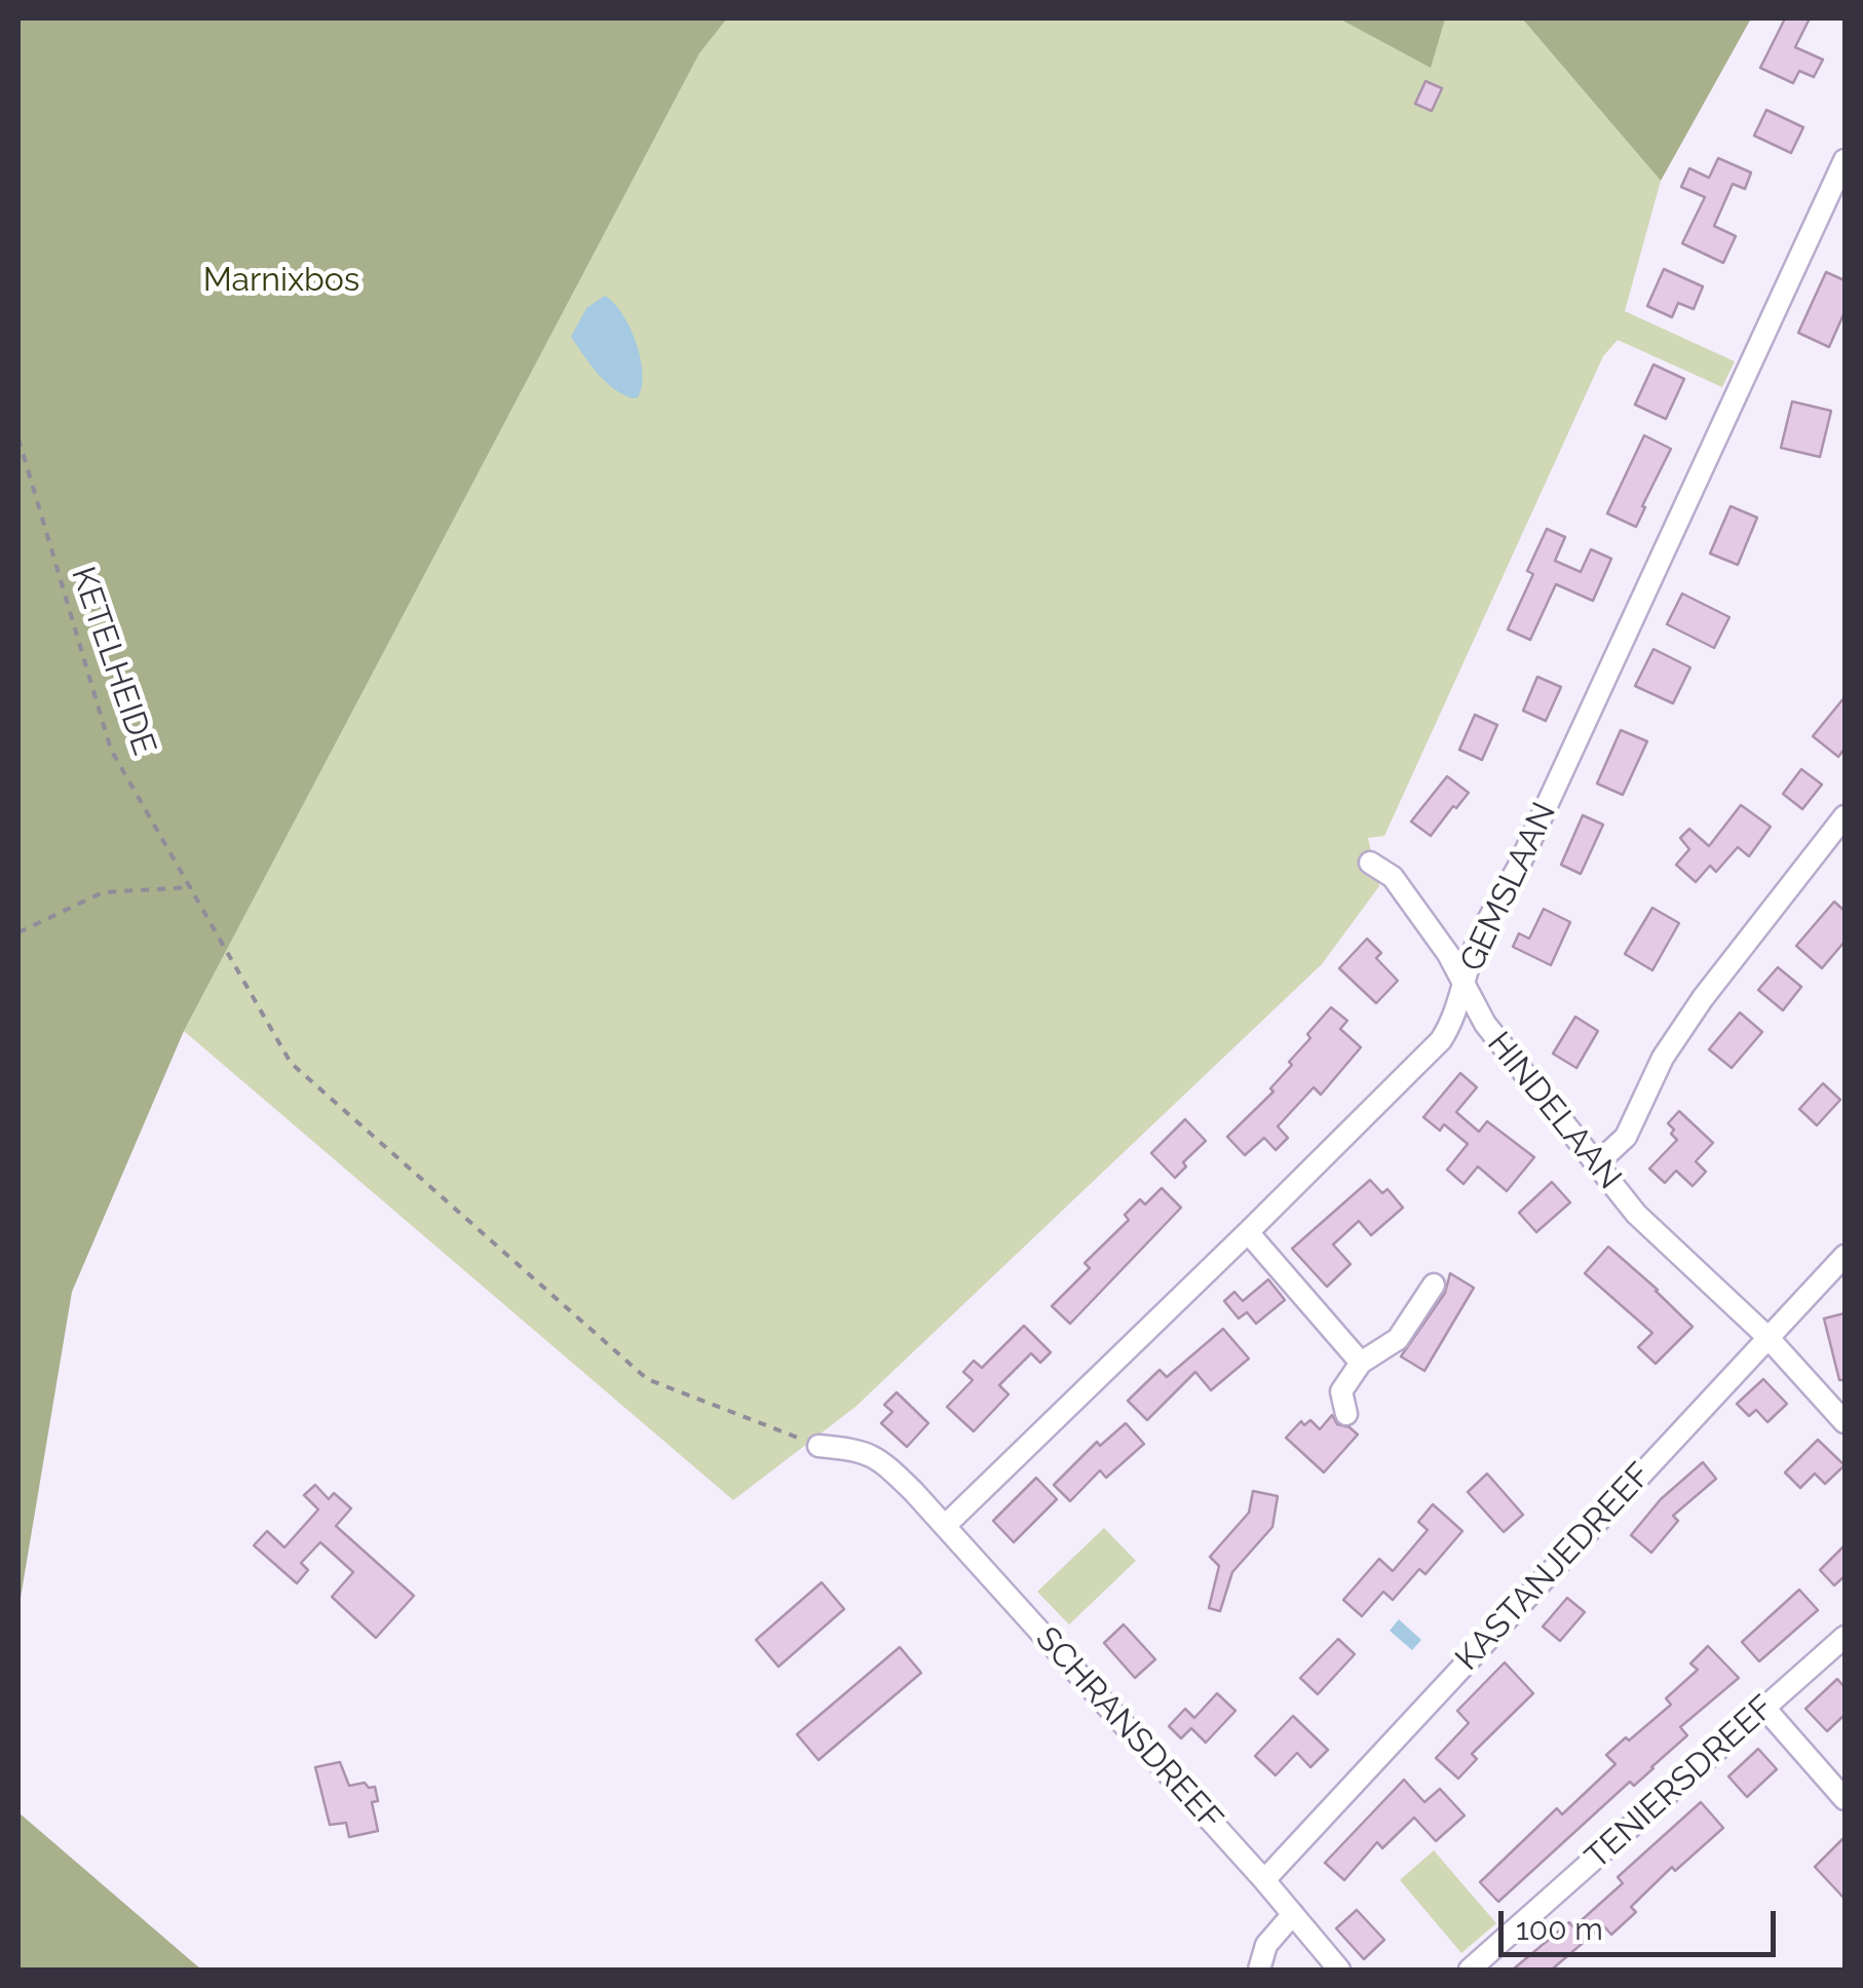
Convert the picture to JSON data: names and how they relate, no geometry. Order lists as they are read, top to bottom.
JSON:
{
  "streets": {
    "street": [
      "GEMSLAAN",
      "HINDELAAN",
      "KASTANJEDREEF",
      "SCHRANSDREEF",
      "TENIERSDREEF"
    ],
    "path": ["KETELHEIDE"]
  },
  "crossings": [
    ["KETELHEIDE", "SCHRANSDREEF"],
    ["GEMSLAAN", "HINDELAAN"],
    ["GEMSLAAN", "SCHRANSDREEF"],
    ["HINDELAAN", "KASTANJEDREEF"],
    ["KASTANJEDREEF", "SCHRANSDREEF"]
  ],
  "parks": ["Marnixbos"],
  "scale_bar": "100 m"
}
